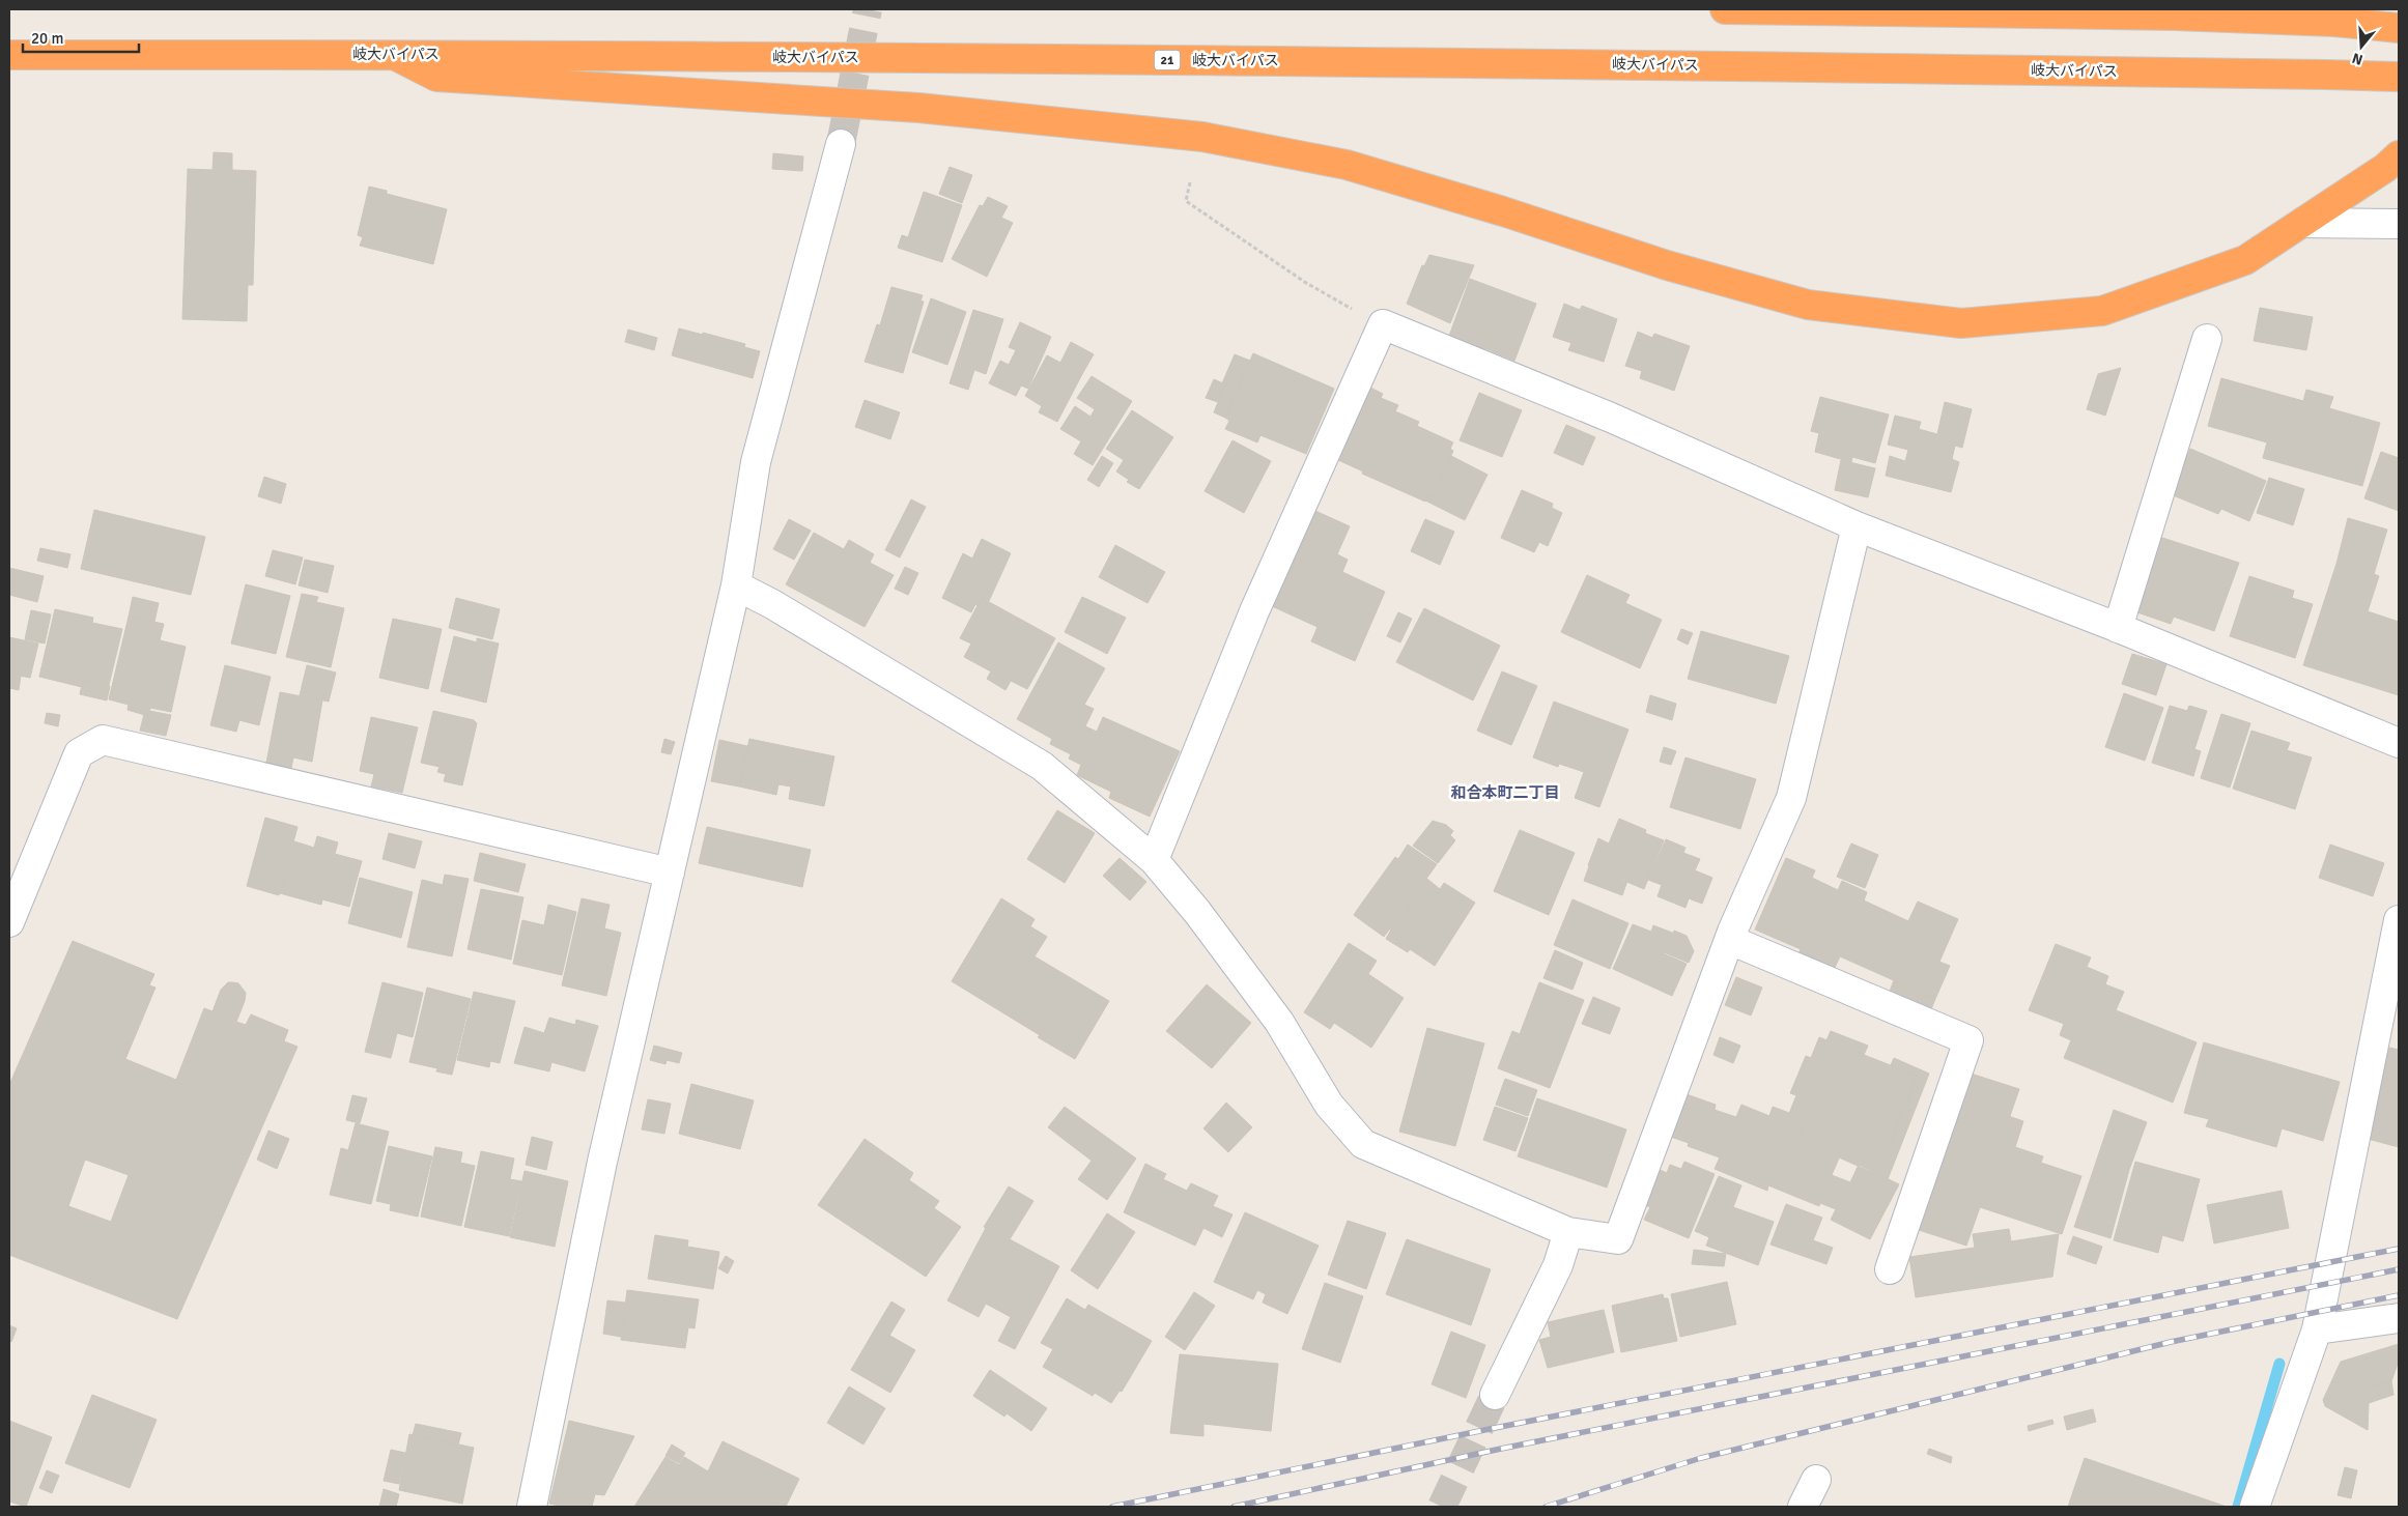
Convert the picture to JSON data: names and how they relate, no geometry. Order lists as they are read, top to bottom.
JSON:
{
  "streets": {
    "highway": ["岐大バイパス", "21"]
  },
  "crossings": [
    ["岐大バイパス", "21"]
  ],
  "districts": ["和合本町二丁目"],
  "scale_bar": "20 m",
  "north": "bottom"
}
